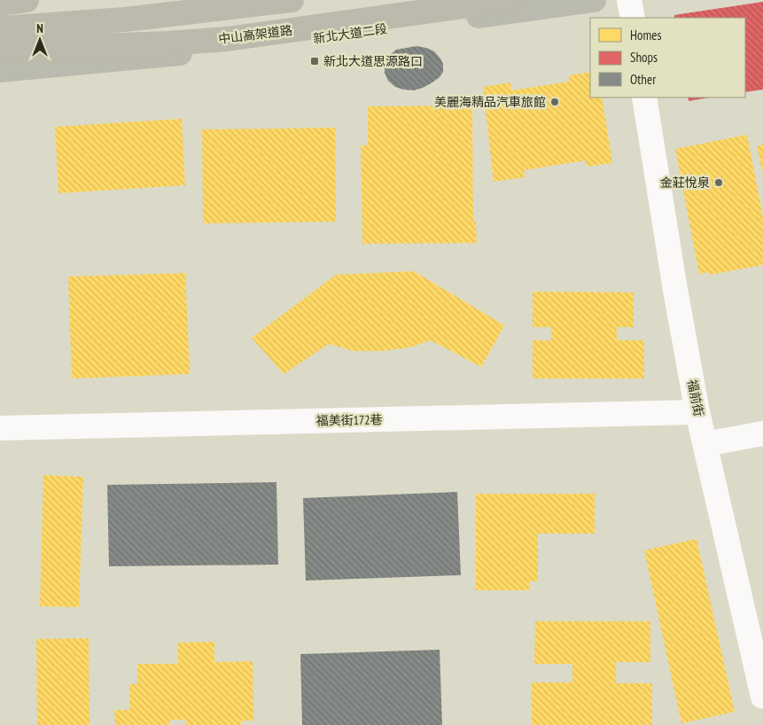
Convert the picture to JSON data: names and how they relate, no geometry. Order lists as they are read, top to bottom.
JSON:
{
  "streets": {
    "highway": ["中山高架道路"],
    "main road": ["新北大道二段"],
    "street": ["福前街", "福美街172巷"]
  },
  "crossings": [
    ["福前街", "福美街172巷"]
  ],
  "places": {
    "transit": ["新北大道思源路口"],
    "other": ["美麗海精品汽車旅館", "金莊悅泉"]
  },
  "legend": ["Homes", "Shops", "Other"],
  "north": "top"
}
